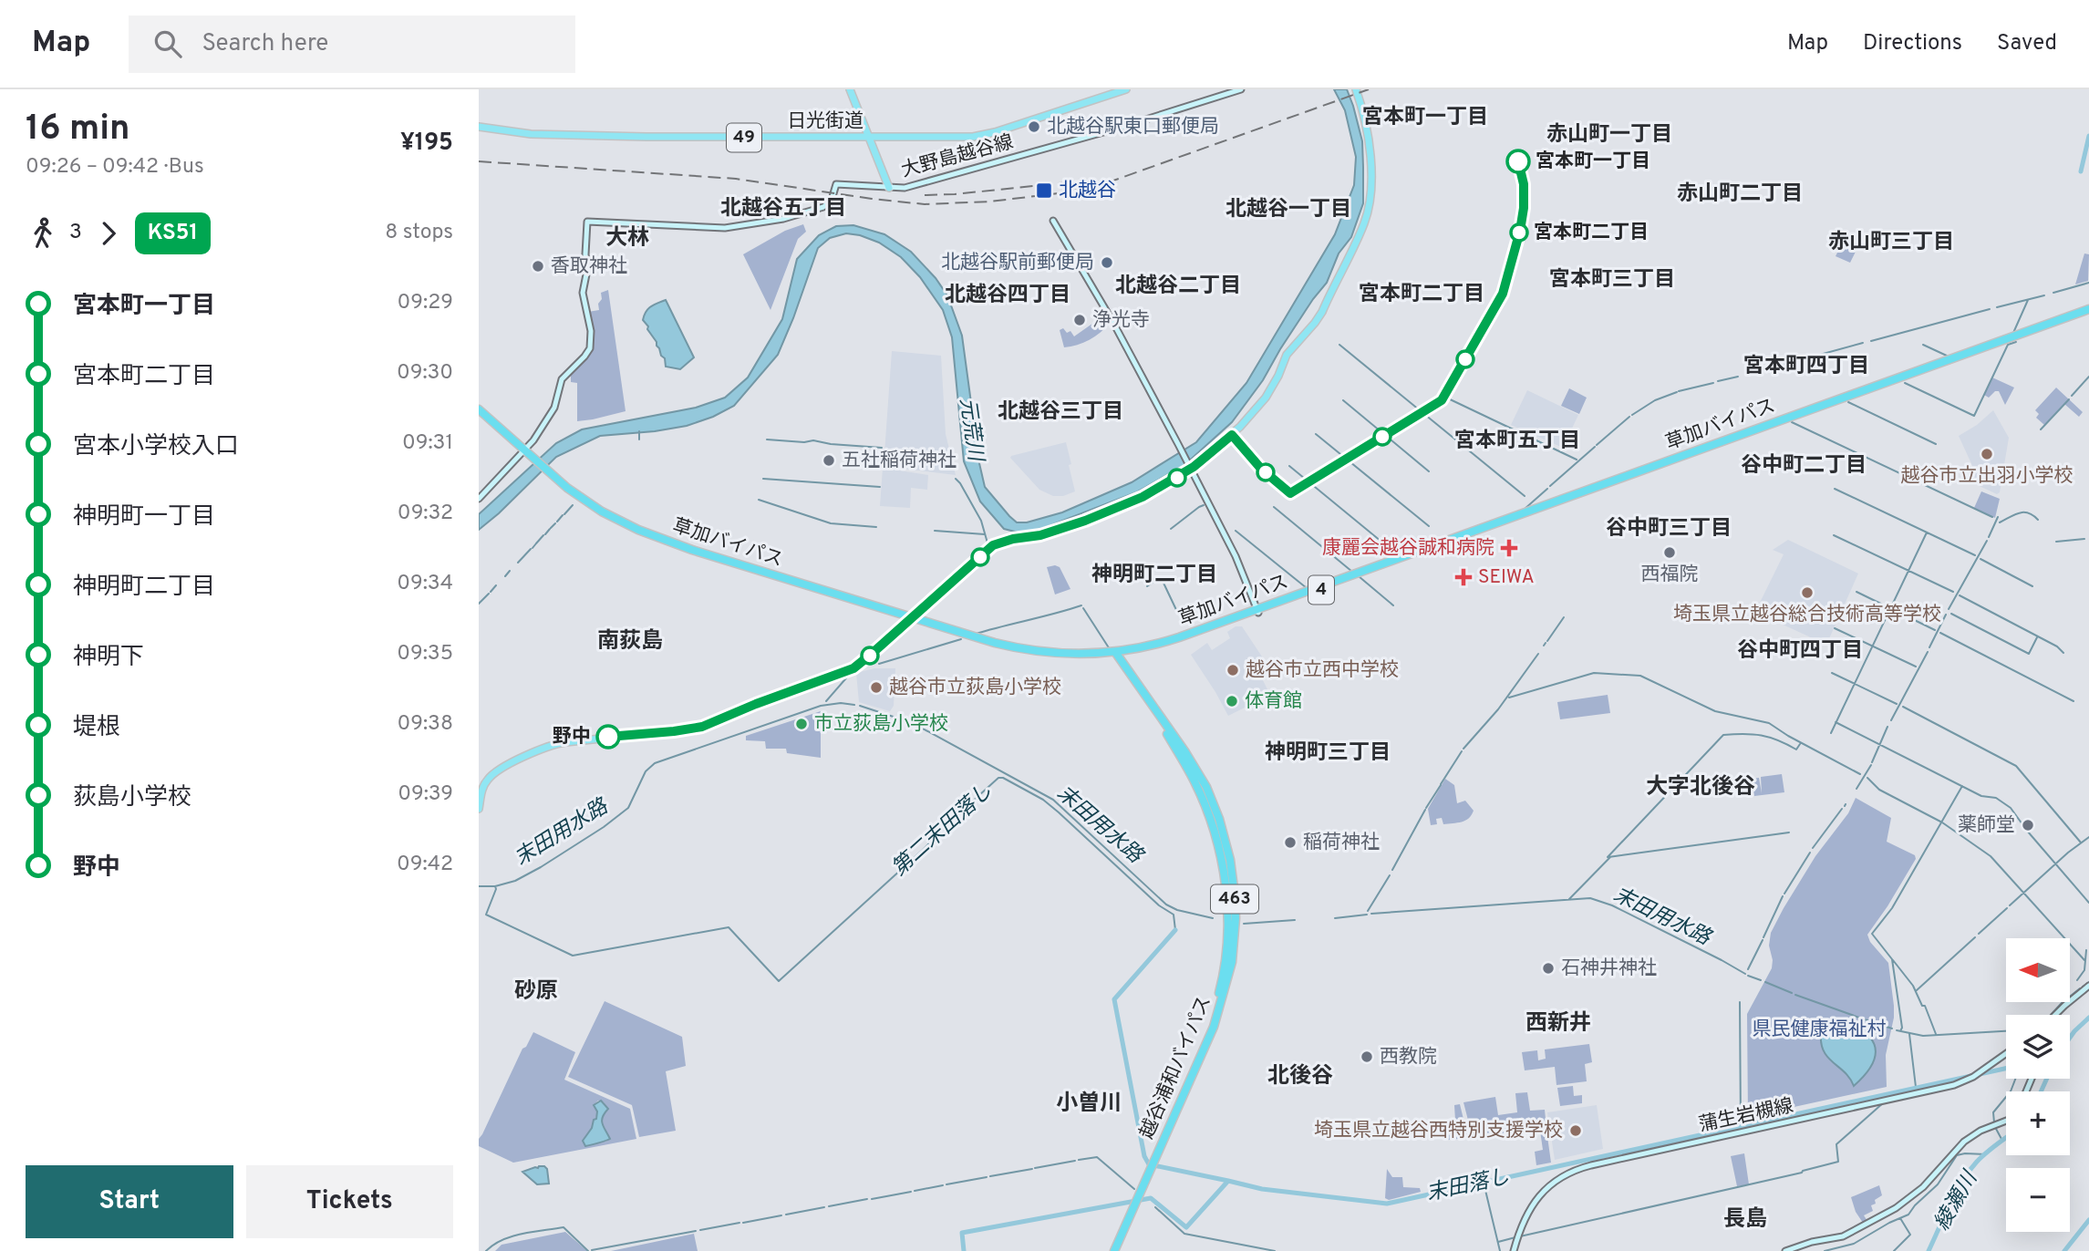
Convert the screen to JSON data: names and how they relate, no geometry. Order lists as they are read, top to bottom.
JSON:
{
  "streets": {
    "highway": [
      "草加バイパス",
      "4",
      "463",
      "越谷浦和バイパス"
    ],
    "main road": [
      "日光街道",
      "49",
      "大野島越谷線",
      "蒲生岩槻線"
    ]
  },
  "crossings": [
    ["大野島越谷線", "草加バイパス"],
    ["草加バイパス", "越谷浦和バイパス"]
  ],
  "districts": [
    "宮本町一丁目",
    "赤山町一丁目",
    "赤山町二丁目",
    "北越谷五丁目",
    "北越谷一丁目",
    "大林",
    "赤山町三丁目",
    "宮本町三丁目",
    "北越谷二丁目",
    "宮本町二丁目",
    "北越谷四丁目",
    "宮本町四丁目",
    "北越谷三丁目",
    "宮本町五丁目",
    "谷中町二丁目",
    "谷中町三丁目",
    "神明町二丁目",
    "南荻島",
    "谷中町四丁目",
    "神明町三丁目",
    "大字北後谷",
    "砂原",
    "西新井",
    "北後谷",
    "小曽川",
    "長島"
  ],
  "water": [
    "元荒川",
    "末田用水路",
    "第二末田落し",
    "末田落し",
    "綾瀬川"
  ],
  "parks": ["県民健康福祉村"],
  "places": {
    "other": [
      "北越谷駅東口郵便局",
      "宮本町一丁目",
      "宮本町二丁目",
      "北越谷駅前郵便局",
      "香取神社",
      "浄光寺",
      "越谷市立出羽小学校",
      "五社稲荷神社",
      "西福院",
      "埼玉県立越谷総合技術高等学校",
      "越谷市立西中学校",
      "越谷市立荻島小学校",
      "体育館",
      "市立荻島小学校",
      "野中",
      "薬師堂",
      "稲荷神社",
      "石神井神社",
      "西教院",
      "埼玉県立越谷西特別支援学校"
    ],
    "transit": ["北越谷"],
    "health": ["康麗会越谷誠和病院", "SEIWA"]
  },
  "lines": ["bus line KS51"],
  "north": "left",
  "page": {
    "header": "Map",
    "search": "Search here",
    "nav": ["Map", "Directions", "Saved"],
    "heading": ["16 min", "09:26 – 09:42 · Bus", "¥195"],
    "legs": ["3", "KS51", "8 stops"],
    "list": [
      {
        "name": "宮本町一丁目",
        "value": "09:29"
      },
      {
        "name": "宮本町二丁目",
        "value": "09:30"
      },
      {
        "name": "宮本小学校入口",
        "value": "09:31"
      },
      {
        "name": "神明町一丁目",
        "value": "09:32"
      },
      {
        "name": "神明町二丁目",
        "value": "09:34"
      },
      {
        "name": "神明下",
        "value": "09:35"
      },
      {
        "name": "堤根",
        "value": "09:38"
      },
      {
        "name": "荻島小学校",
        "value": "09:39"
      },
      {
        "name": "野中",
        "value": "09:42"
      }
    ],
    "map_buttons": ["+", "−"],
    "buttons": ["Start", "Tickets"]
  }
}
